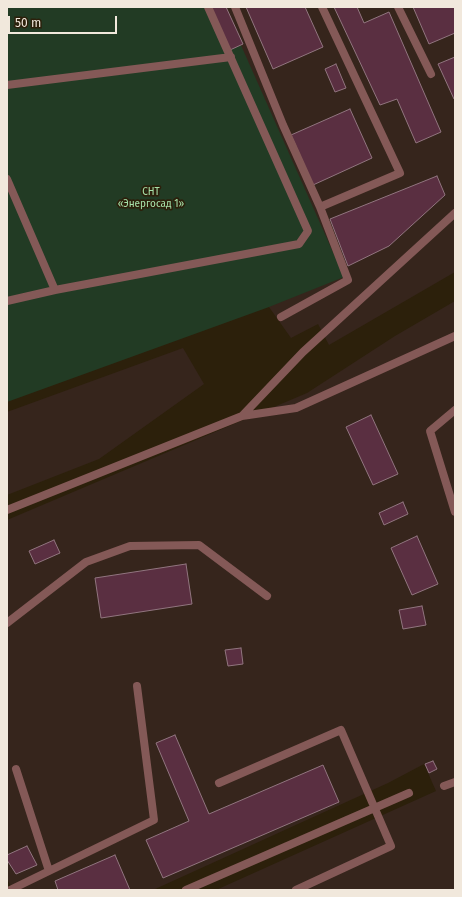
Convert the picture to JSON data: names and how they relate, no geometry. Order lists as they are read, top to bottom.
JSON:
{
  "parks": ["СНТ «Энергосад 1»"],
  "scale_bar": "50 m"
}
